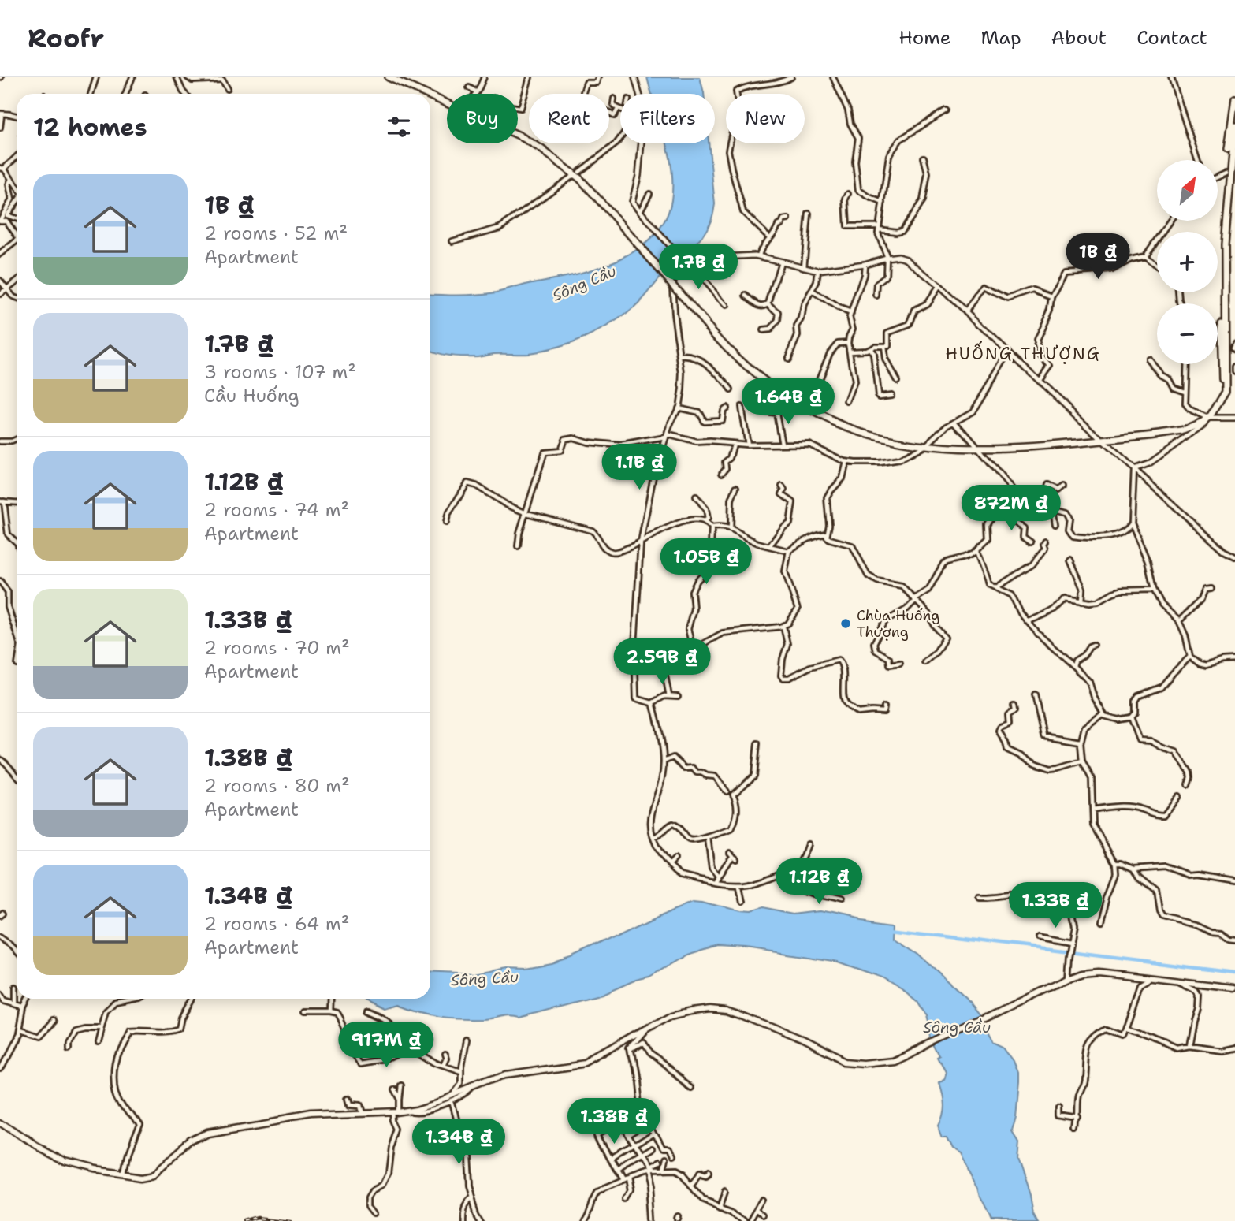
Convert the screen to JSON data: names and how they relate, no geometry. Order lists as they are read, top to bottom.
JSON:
{
  "districts": ["HUỐNG THƯỢNG"],
  "water": ["Sông Cầu"],
  "places": ["Chùa Huống Thượng"],
  "north": "top right",
  "page": {
    "header": "Roofr",
    "nav": [
      "Home",
      "Map",
      "About",
      "Contact"
    ],
    "chip": [
      "Buy",
      "Rent",
      "Filters",
      "New"
    ],
    "heading": "12 homes",
    "map_buttons": ["+", "−"],
    "list": [
      {
        "name": "1B ₫",
        "note": "2 rooms · 52 m² · Apartment"
      },
      {
        "name": "1.7B ₫",
        "note": "3 rooms · 107 m² · Cầu Huống"
      },
      {
        "name": "1.12B ₫",
        "note": "2 rooms · 74 m² · Apartment"
      },
      {
        "name": "1.33B ₫",
        "note": "2 rooms · 70 m² · Apartment"
      },
      {
        "name": "1.38B ₫",
        "note": "2 rooms · 80 m² · Apartment"
      },
      {
        "name": "1.34B ₫",
        "note": "2 rooms · 64 m² · Apartment"
      }
    ],
    "price": [
      "1B ₫",
      "1.7B ₫",
      "1.64B ₫",
      "1.1B ₫",
      "872M ₫",
      "1.05B ₫",
      "2.59B ₫",
      "1.12B ₫",
      "1.33B ₫",
      "917M ₫",
      "1.38B ₫",
      "1.34B ₫"
    ]
  }
}
